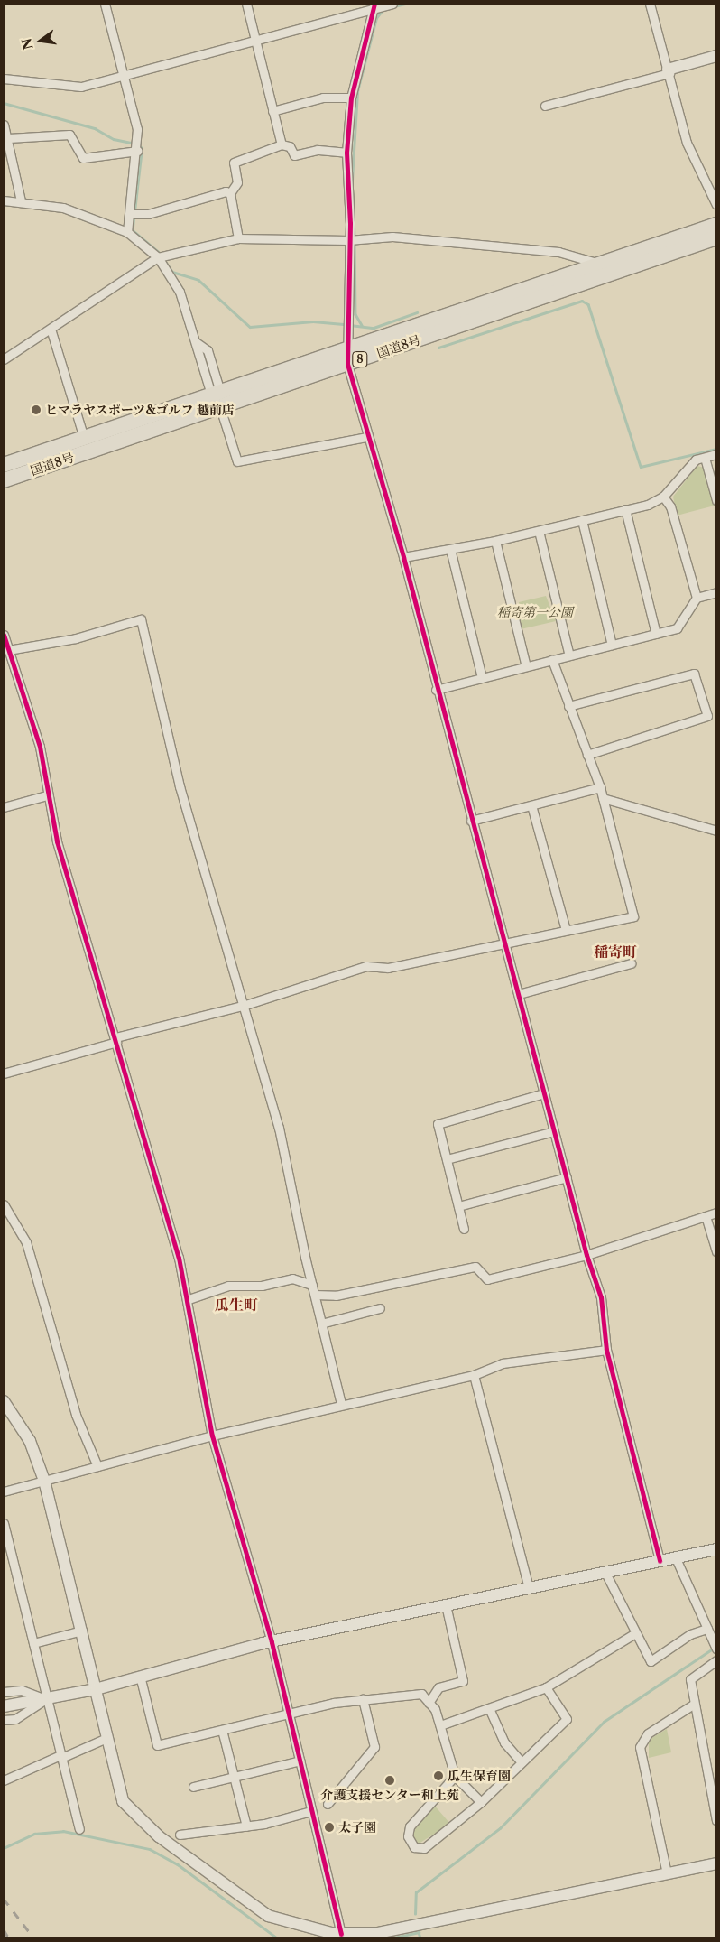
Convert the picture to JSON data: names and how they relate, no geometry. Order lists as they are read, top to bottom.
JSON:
{
  "streets": {
    "highway": ["国道8号", "8"]
  },
  "districts": ["稲寄町", "瓜生町"],
  "parks": ["稲寄第一公園"],
  "places": [
    "ヒマラヤスポーツ&ゴルフ 越前店",
    "瓜生保育園",
    "介護支援センター和上苑",
    "太子園"
  ],
  "north": "left"
}
